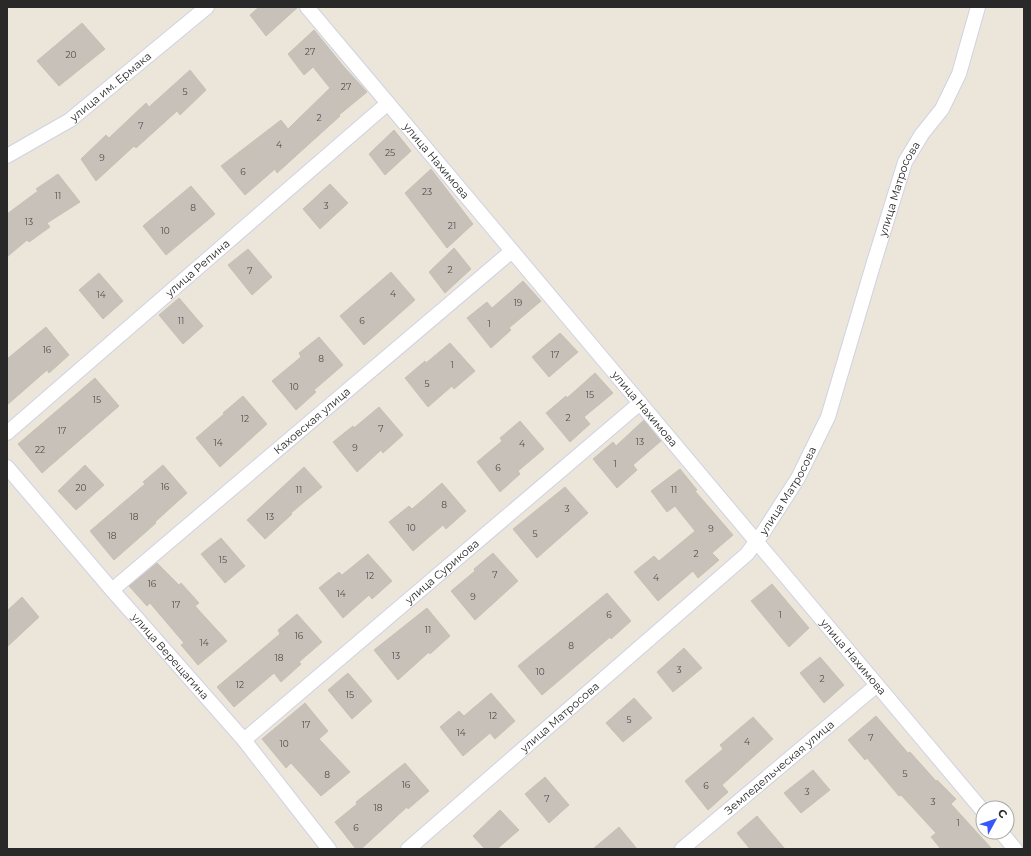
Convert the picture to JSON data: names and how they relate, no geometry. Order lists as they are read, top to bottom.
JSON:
{
  "streets": {
    "street": [
      "улица им. Ермака",
      "улица Нахимова",
      "улица Матросова",
      "улица Репина",
      "Каховская улица",
      "улица Сурикова",
      "улица Верещагина",
      "Земледельческая улица"
    ]
  },
  "crossings": [
    ["улица Нахимова", "улица Матросова"],
    ["улица Нахимова", "улица Репина"],
    ["улица Нахимова", "Каховская улица"],
    ["улица Нахимова", "улица Сурикова"],
    ["улица Нахимова", "Земледельческая улица"],
    ["Каховская улица", "улица Верещагина"],
    ["улица Сурикова", "улица Верещагина"]
  ],
  "house_numbers": [
    "27",
    "20",
    "27",
    "5",
    "2",
    "7",
    "4",
    "25",
    "9",
    "6",
    "23",
    "11",
    "3",
    "8",
    "13",
    "21",
    "10",
    "2",
    "7",
    "4",
    "14",
    "19",
    "11",
    "6",
    "1",
    "16",
    "17",
    "8",
    "1",
    "5",
    "10",
    "15",
    "15",
    "2",
    "12",
    "7",
    "17",
    "13",
    "14",
    "4",
    "9",
    "22",
    "1",
    "6",
    "16",
    "20",
    "11",
    "11",
    "8",
    "3",
    "18",
    "13",
    "10",
    "9",
    "5",
    "18",
    "2",
    "15",
    "7",
    "12",
    "4",
    "16",
    "14",
    "9",
    "17",
    "6",
    "1",
    "11",
    "16",
    "14",
    "8",
    "13",
    "18",
    "3",
    "10",
    "2",
    "12",
    "15",
    "12",
    "5",
    "17",
    "14",
    "7",
    "4",
    "10",
    "5",
    "8",
    "16",
    "6",
    "3",
    "7",
    "3",
    "18",
    "1",
    "6"
  ],
  "north": "top right"
}
